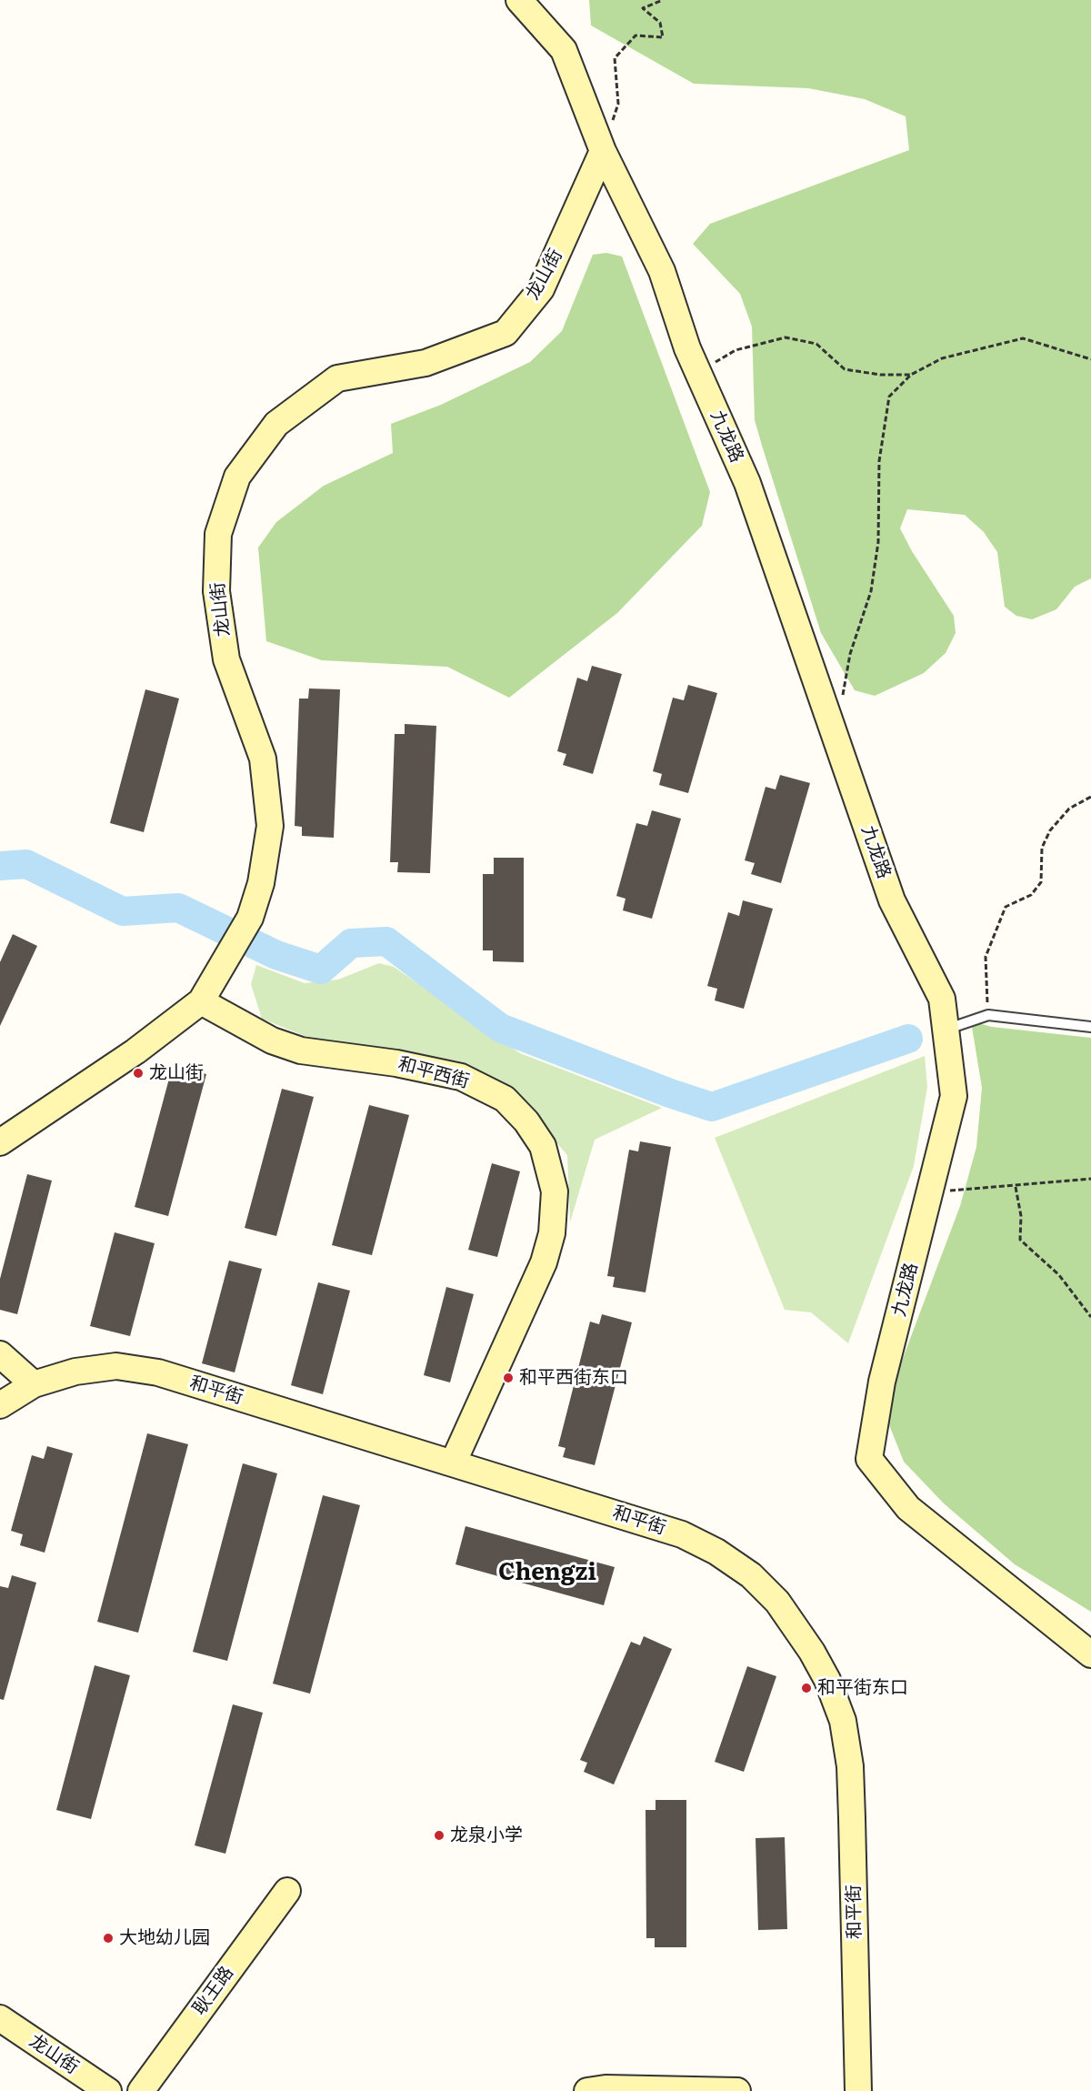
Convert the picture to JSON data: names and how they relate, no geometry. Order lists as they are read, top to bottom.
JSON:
{
  "streets": {
    "street": [
      "龙山街",
      "九龙路",
      "和平西街",
      "和平街",
      "耿王路"
    ]
  },
  "crossings": [
    ["龙山街", "九龙路"],
    ["龙山街", "和平西街"],
    ["和平西街", "和平街"]
  ],
  "districts": ["Chengzi"],
  "places": [
    "龙山街",
    "和平西街东口",
    "和平街东口",
    "龙泉小学",
    "大地幼儿园"
  ]
}
